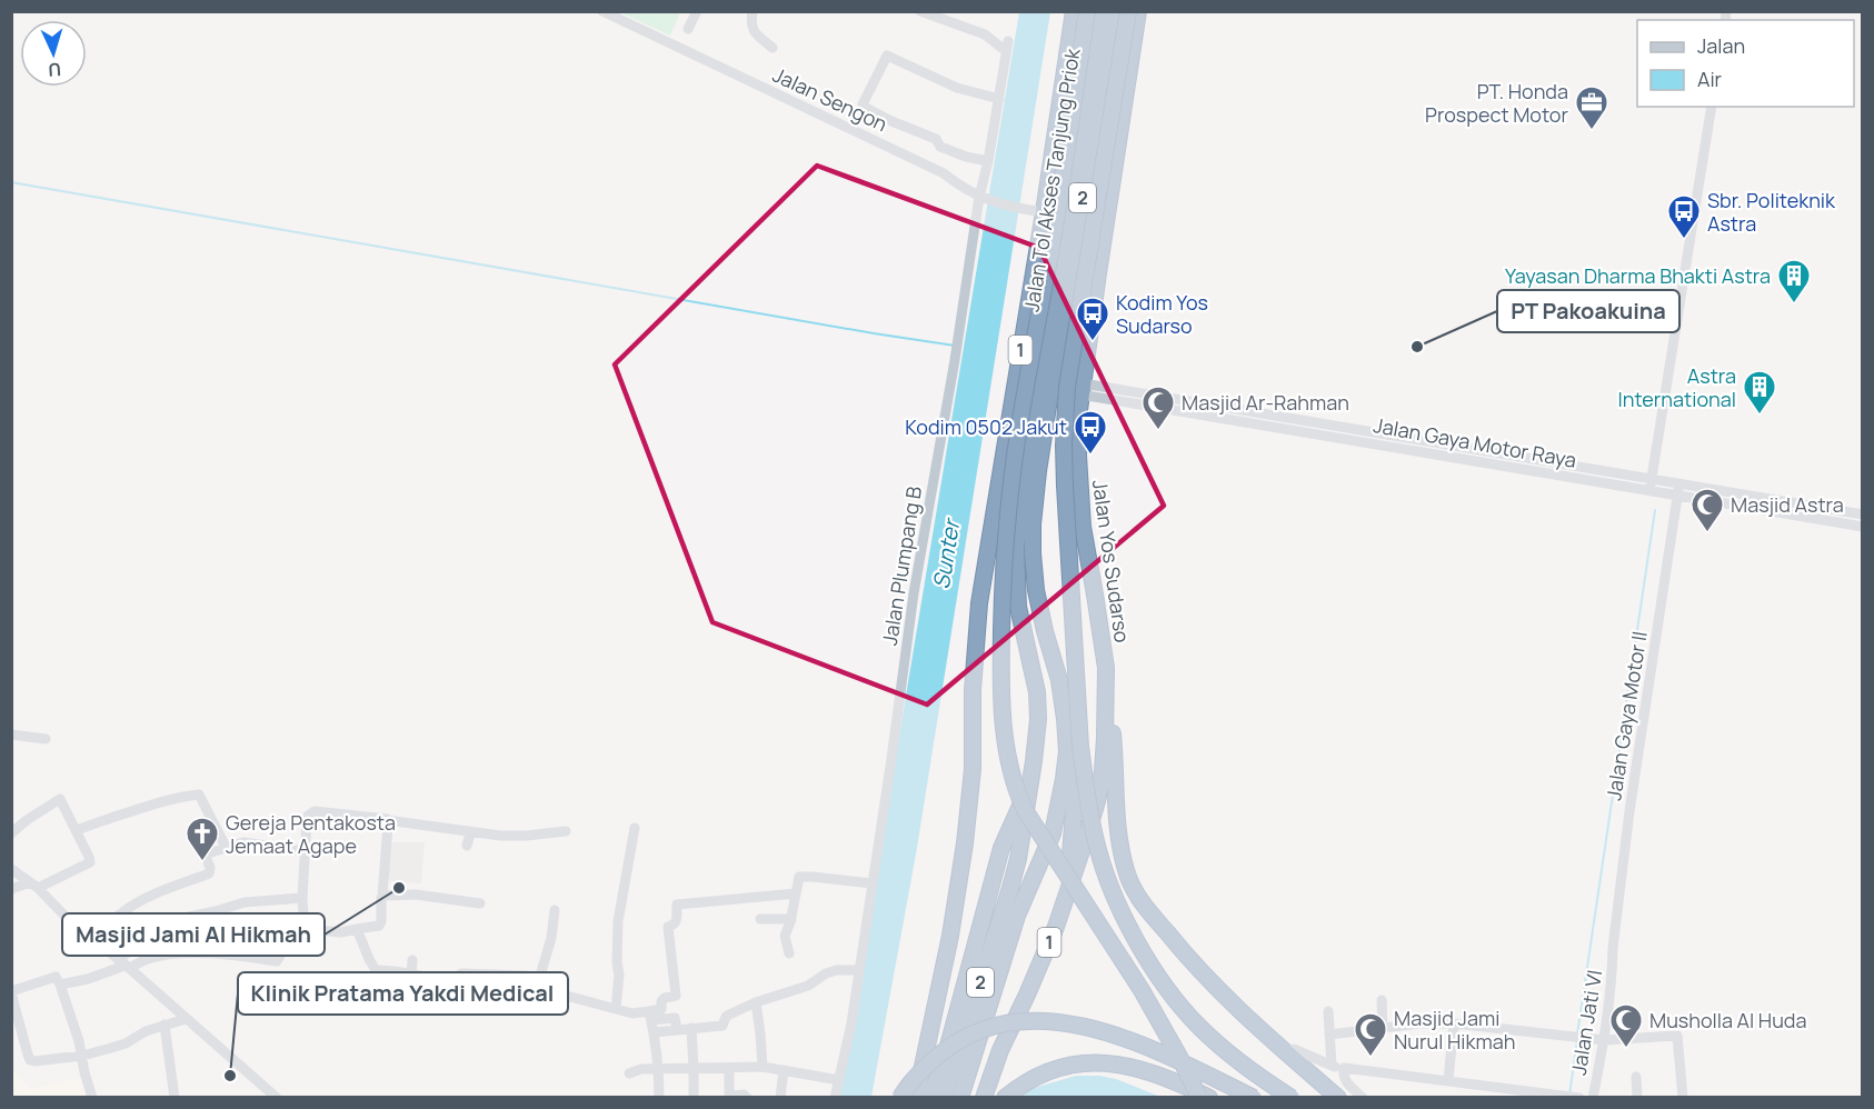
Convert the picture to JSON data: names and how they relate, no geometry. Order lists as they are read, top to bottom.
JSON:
{
  "streets": {
    "highway": [
      "Jalan Tol Akses Tanjung Priok",
      "2",
      "1",
      "Jalan Yos Sudarso"
    ],
    "street": [
      "Jalan Sengon",
      "Jalan Gaya Motor Raya",
      "Jalan Plumpang B",
      "Jalan Gaya Motor II",
      "Jalan Jati VI"
    ]
  },
  "crossings": [
    ["Jalan Sengon", "1"],
    ["Jalan Sengon", "Jalan Plumpang B"],
    ["Jalan Gaya Motor Raya", "Jalan Yos Sudarso"],
    ["Jalan Gaya Motor Raya", "Jalan Gaya Motor II"],
    ["Jalan Gaya Motor II", "Jalan Jati VI"]
  ],
  "water": ["Sunter"],
  "places": {
    "office": ["PT. Honda Prospect Motor"],
    "bus stop": ["Sbr. Politeknik Astra", "Kodim Yos Sudarso", "Kodim 0502 Jakut"],
    "building": ["Yayasan Dharma Bhakti Astra", "Astra International"],
    "other": ["PT Pakoakuina", "Masjid Jami Al Hikmah", "Klinik Pratama Yakdi Medical"],
    "mosque": [
      "Masjid Ar-Rahman",
      "Masjid Astra",
      "Musholla Al Huda",
      "Masjid Jami Nurul Hikmah"
    ],
    "church": ["Gereja Pentakosta Jemaat Agape"]
  },
  "legend": ["Jalan", "Air"],
  "north": "bottom"
}
